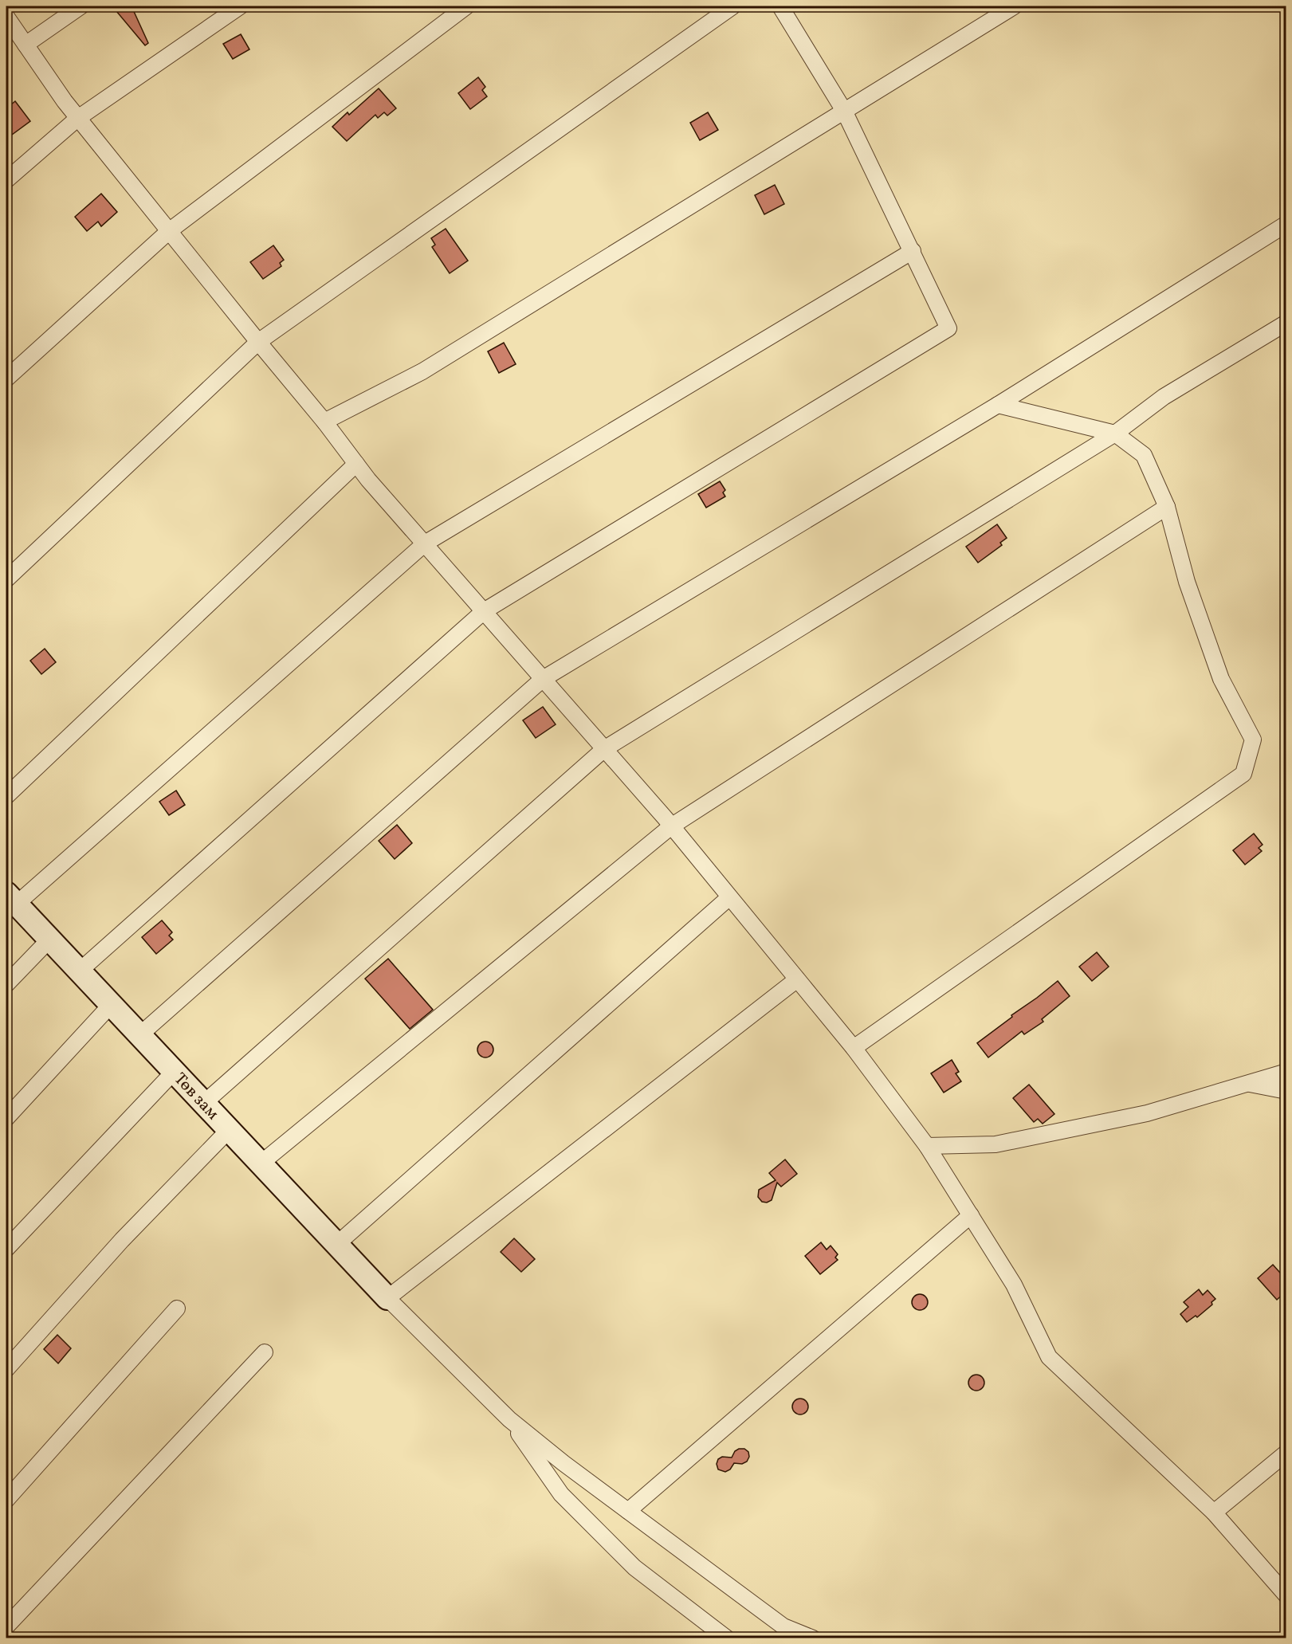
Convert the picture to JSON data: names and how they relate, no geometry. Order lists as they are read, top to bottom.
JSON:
{
  "streets": {
    "street": ["Төв зам"]
  }
}
